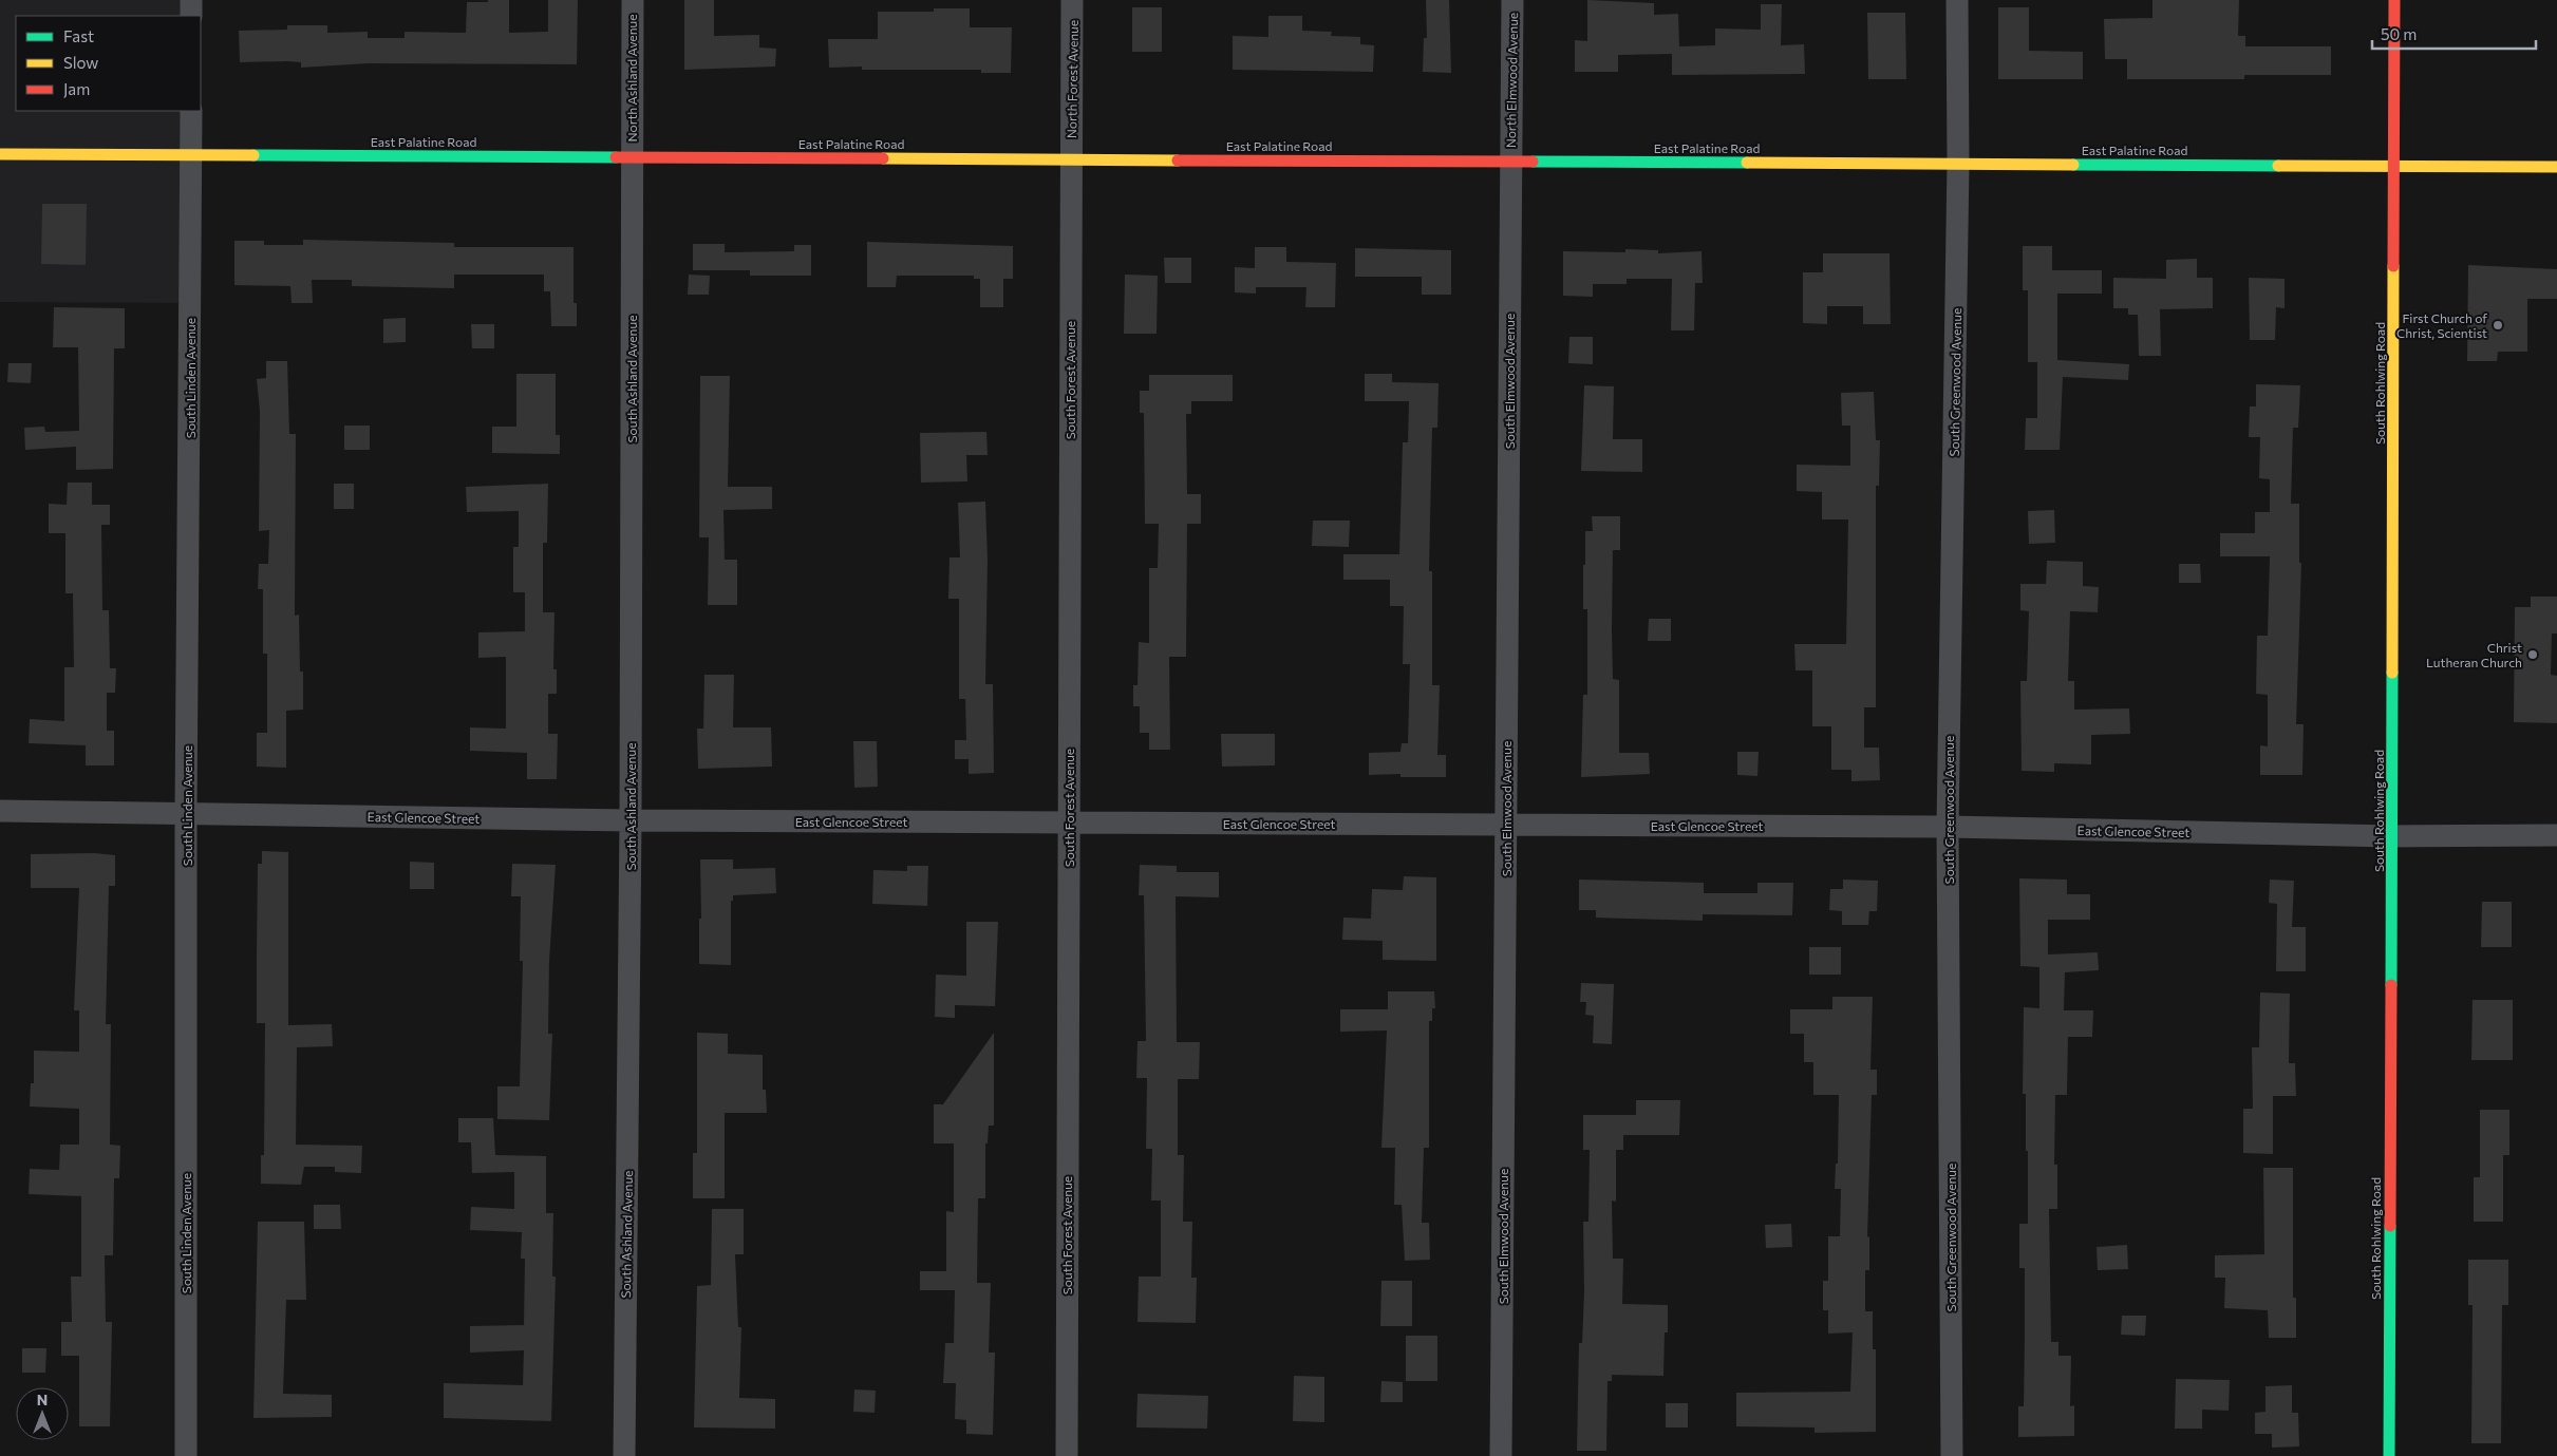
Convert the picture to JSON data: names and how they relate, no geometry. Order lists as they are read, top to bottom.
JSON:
{
  "streets": {
    "main road": ["East Palatine Road", "South Rohlwing Road"],
    "street": [
      "North Ashland Avenue",
      "North Forest Avenue",
      "North Elmwood Avenue",
      "South Linden Avenue",
      "South Ashland Avenue",
      "South Forest Avenue",
      "South Elmwood Avenue",
      "South Greenwood Avenue",
      "East Glencoe Street"
    ]
  },
  "crossings": [
    ["North Ashland Avenue", "East Palatine Road"],
    ["North Ashland Avenue", "South Ashland Avenue"],
    ["North Forest Avenue", "East Palatine Road"],
    ["North Forest Avenue", "South Forest Avenue"],
    ["North Elmwood Avenue", "East Palatine Road"],
    ["North Elmwood Avenue", "South Elmwood Avenue"],
    ["East Palatine Road", "South Linden Avenue"],
    ["East Palatine Road", "South Ashland Avenue"],
    ["East Palatine Road", "South Forest Avenue"],
    ["East Palatine Road", "South Elmwood Avenue"],
    ["East Palatine Road", "South Greenwood Avenue"],
    ["East Palatine Road", "South Rohlwing Road"],
    ["South Linden Avenue", "East Glencoe Street"],
    ["South Ashland Avenue", "East Glencoe Street"],
    ["South Forest Avenue", "East Glencoe Street"],
    ["South Elmwood Avenue", "East Glencoe Street"],
    ["South Greenwood Avenue", "East Glencoe Street"],
    ["South Rohlwing Road", "East Glencoe Street"]
  ],
  "places": ["First Church of Christ, Scientist", "Christ Lutheran Church"],
  "legend": ["Fast", "Slow", "Jam"],
  "scale_bar": "50 m",
  "north": "top"
}
